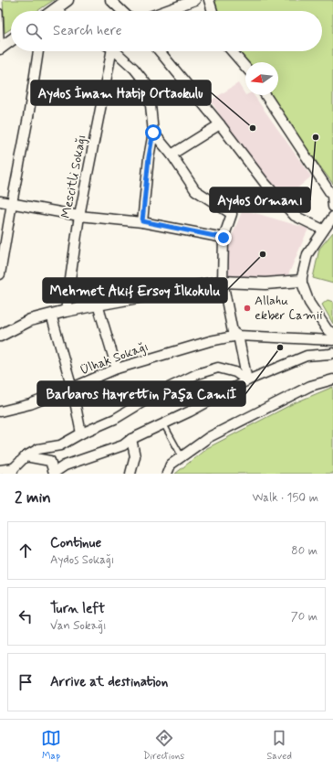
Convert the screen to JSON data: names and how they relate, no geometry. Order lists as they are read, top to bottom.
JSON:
{
  "streets": {
    "street": ["Mescitli Sokağı", "Ülhak Sokağı"]
  },
  "places": [
    "Aydos İmam Hatip Ortaokulu",
    "Aydos Ormanı",
    "Mehmet Akif Ersoy İlkokulu",
    "Allahu ekber Camii",
    "Barbaros Hayrettin Paşa Camiİ"
  ],
  "north": "left",
  "page": {
    "search": "Search here",
    "heading": ["2 min", "Walk · 150 m"],
    "list": [
      ["Continue", "Aydos Sokağı", "80 m"],
      ["Turn left", "Van Sokağı", "70 m"],
      "Arrive at destination"
    ],
    "nav": ["Map", "Directions", "Saved"]
  }
}
